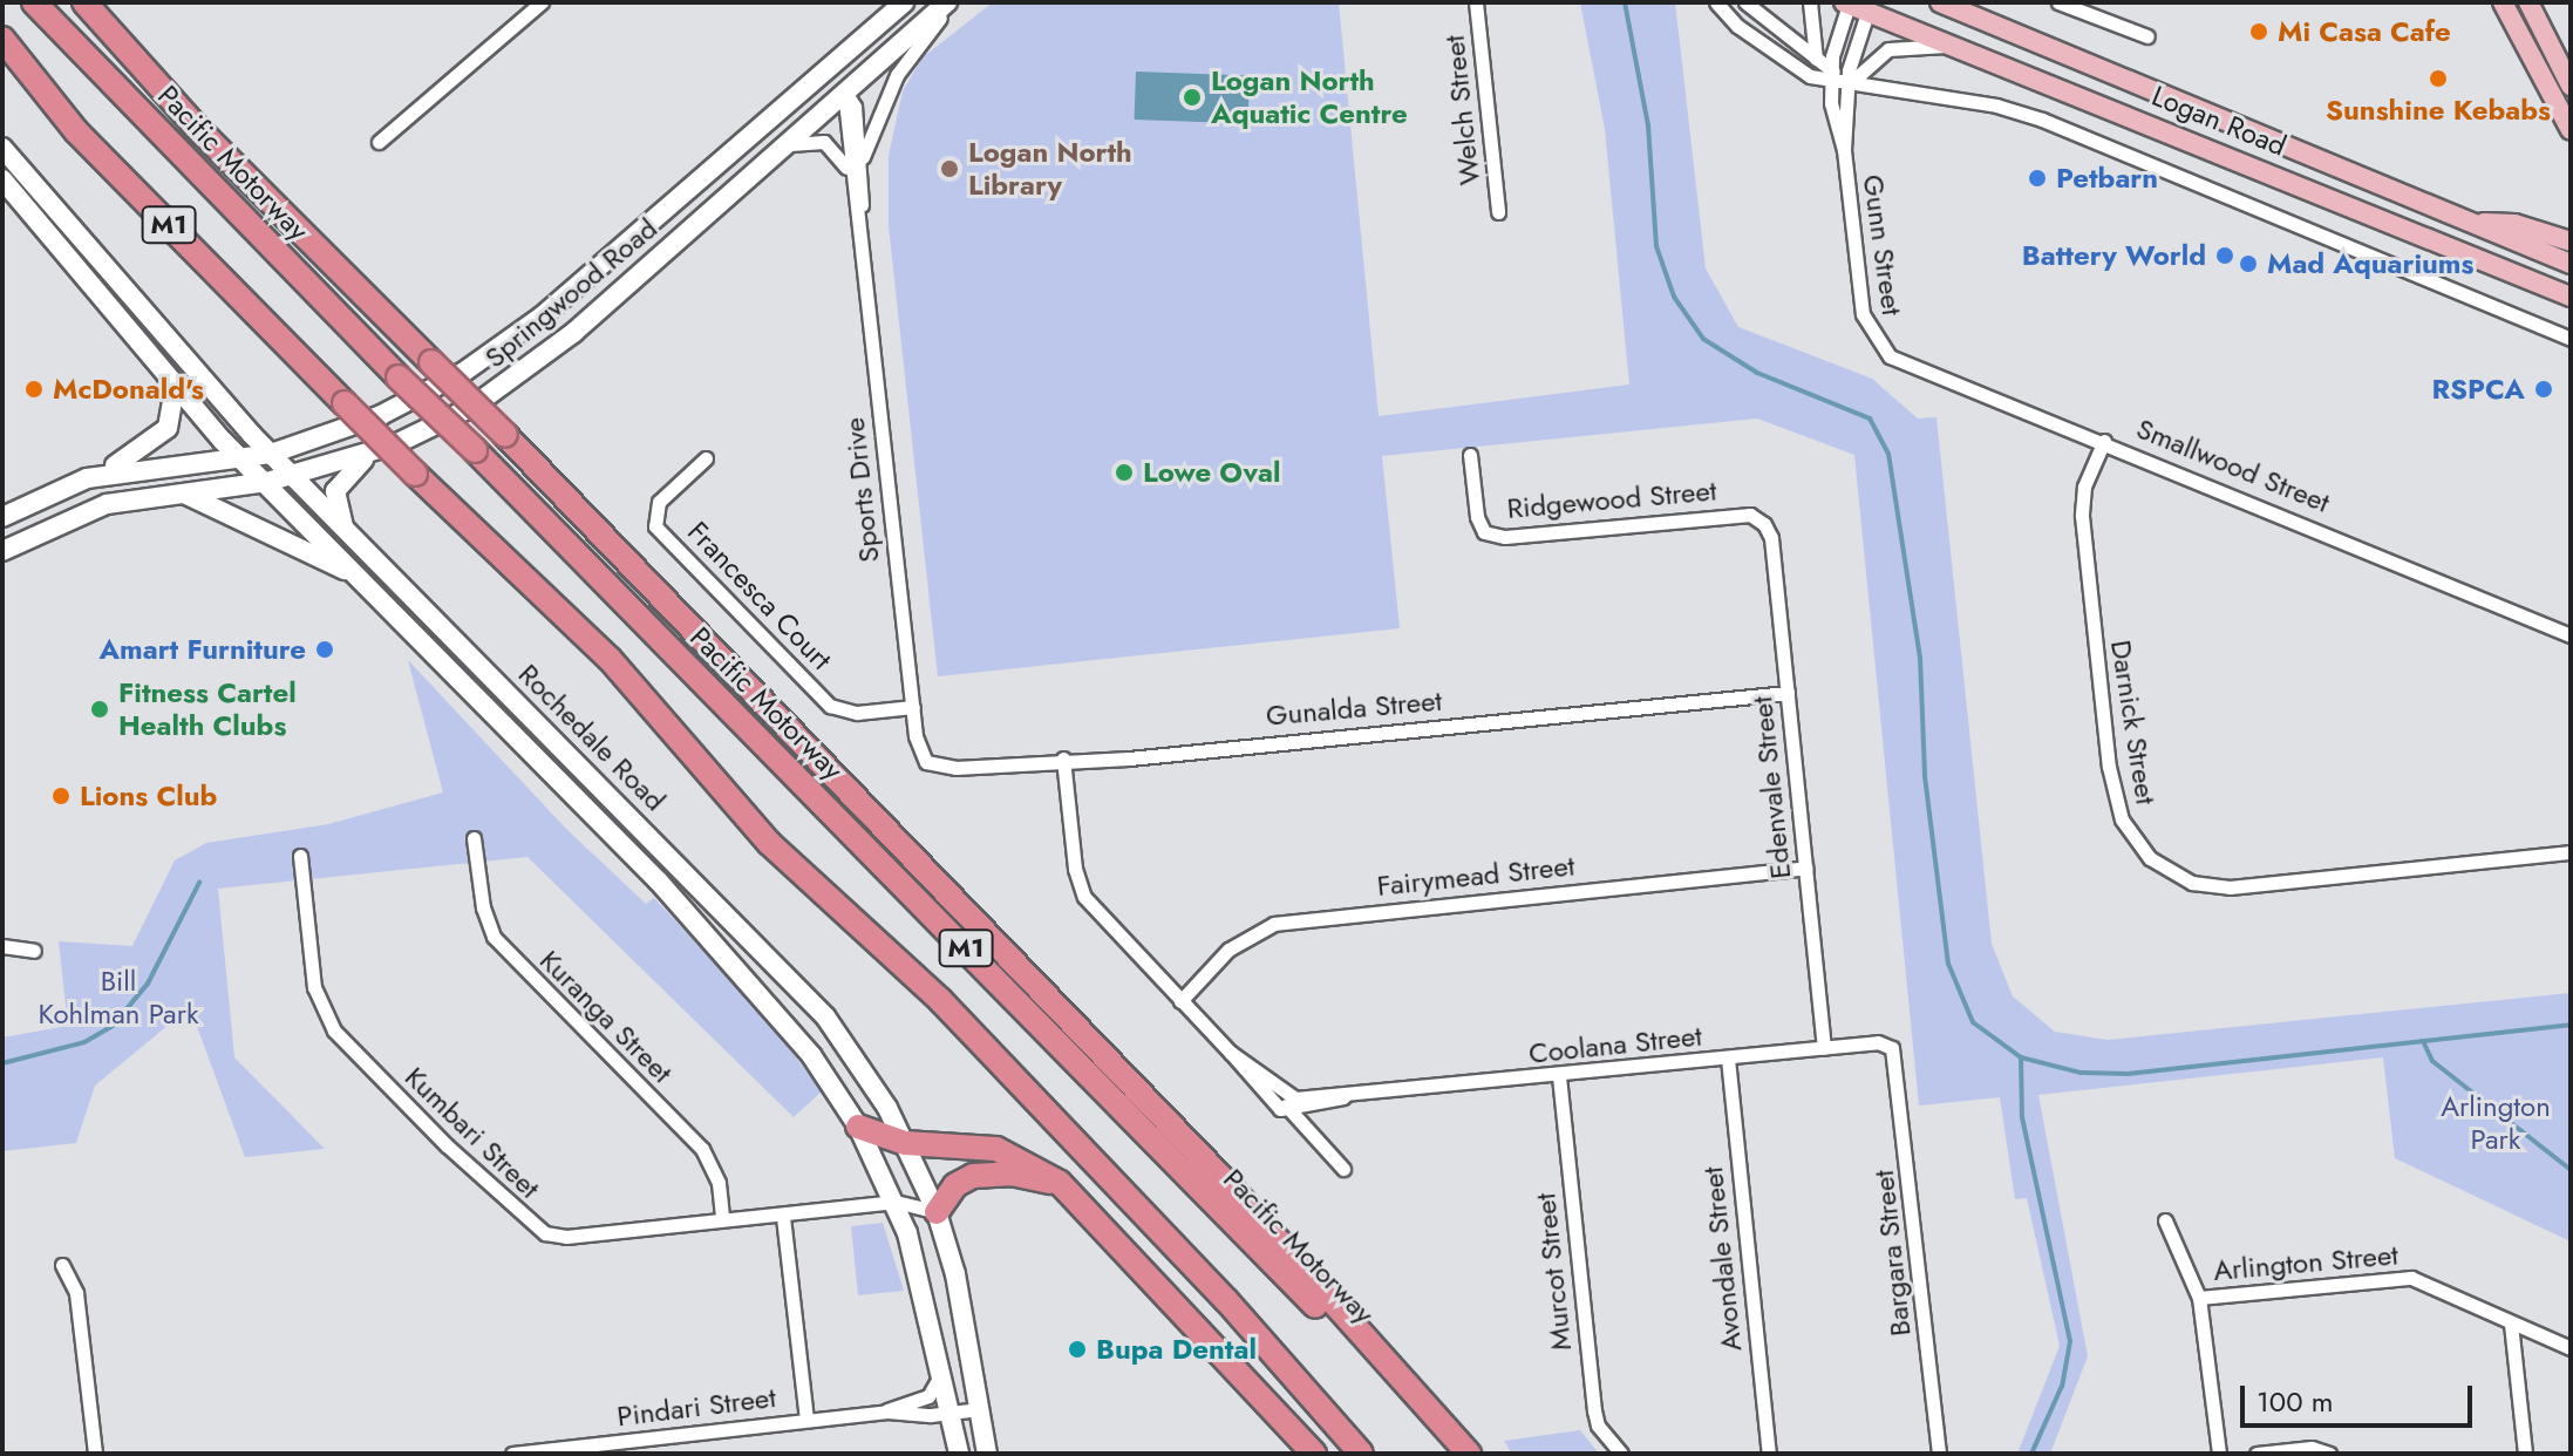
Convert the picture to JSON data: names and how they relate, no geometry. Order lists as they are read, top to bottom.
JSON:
{
  "streets": {
    "highway": ["Pacific Motorway", "M1"],
    "main road": [
      "Logan Road",
      "Springwood Road",
      "Sports Drive",
      "Rochedale Road"
    ],
    "street": [
      "Welch Street",
      "Gunn Street",
      "Smallwood Street",
      "Ridgewood Street",
      "Francesca Court",
      "Gunalda Street",
      "Darnick Street",
      "Edenvale Street",
      "Fairymead Street",
      "Kuranga Street",
      "Coolana Street",
      "Kumbari Street",
      "Bargara Street",
      "Avondale Street",
      "Arlington Street",
      "Murcot Street",
      "Pindari Street"
    ]
  },
  "crossings": [
    ["Logan Road", "Gunn Street"],
    ["Gunn Street", "Smallwood Street"],
    ["Springwood Road", "Sports Drive"],
    ["Springwood Road", "Rochedale Road"],
    ["Smallwood Street", "Darnick Street"],
    ["Sports Drive", "Francesca Court"],
    ["Sports Drive", "Gunalda Street"],
    ["Ridgewood Street", "Edenvale Street"],
    ["Gunalda Street", "Edenvale Street"],
    ["Rochedale Road", "Kumbari Street"],
    ["Rochedale Road", "Pindari Street"],
    ["Edenvale Street", "Fairymead Street"],
    ["Edenvale Street", "Coolana Street"],
    ["Kuranga Street", "Kumbari Street"],
    ["Coolana Street", "Bargara Street"],
    ["Coolana Street", "Avondale Street"],
    ["Coolana Street", "Murcot Street"]
  ],
  "parks": ["Bill Kohlman Park", "Arlington Park"],
  "places": [
    "Mi Casa Cafe",
    "Sunshine Kebabs",
    "Logan North Aquatic Centre",
    "Logan North Library",
    "Petbarn",
    "Battery World",
    "Mad Aquariums",
    "McDonald's",
    "RSPCA",
    "Lowe Oval",
    "Amart Furniture",
    "Fitness Cartel Health Clubs",
    "Lions Club",
    "Bupa Dental"
  ],
  "scale_bar": "100 m"
}
